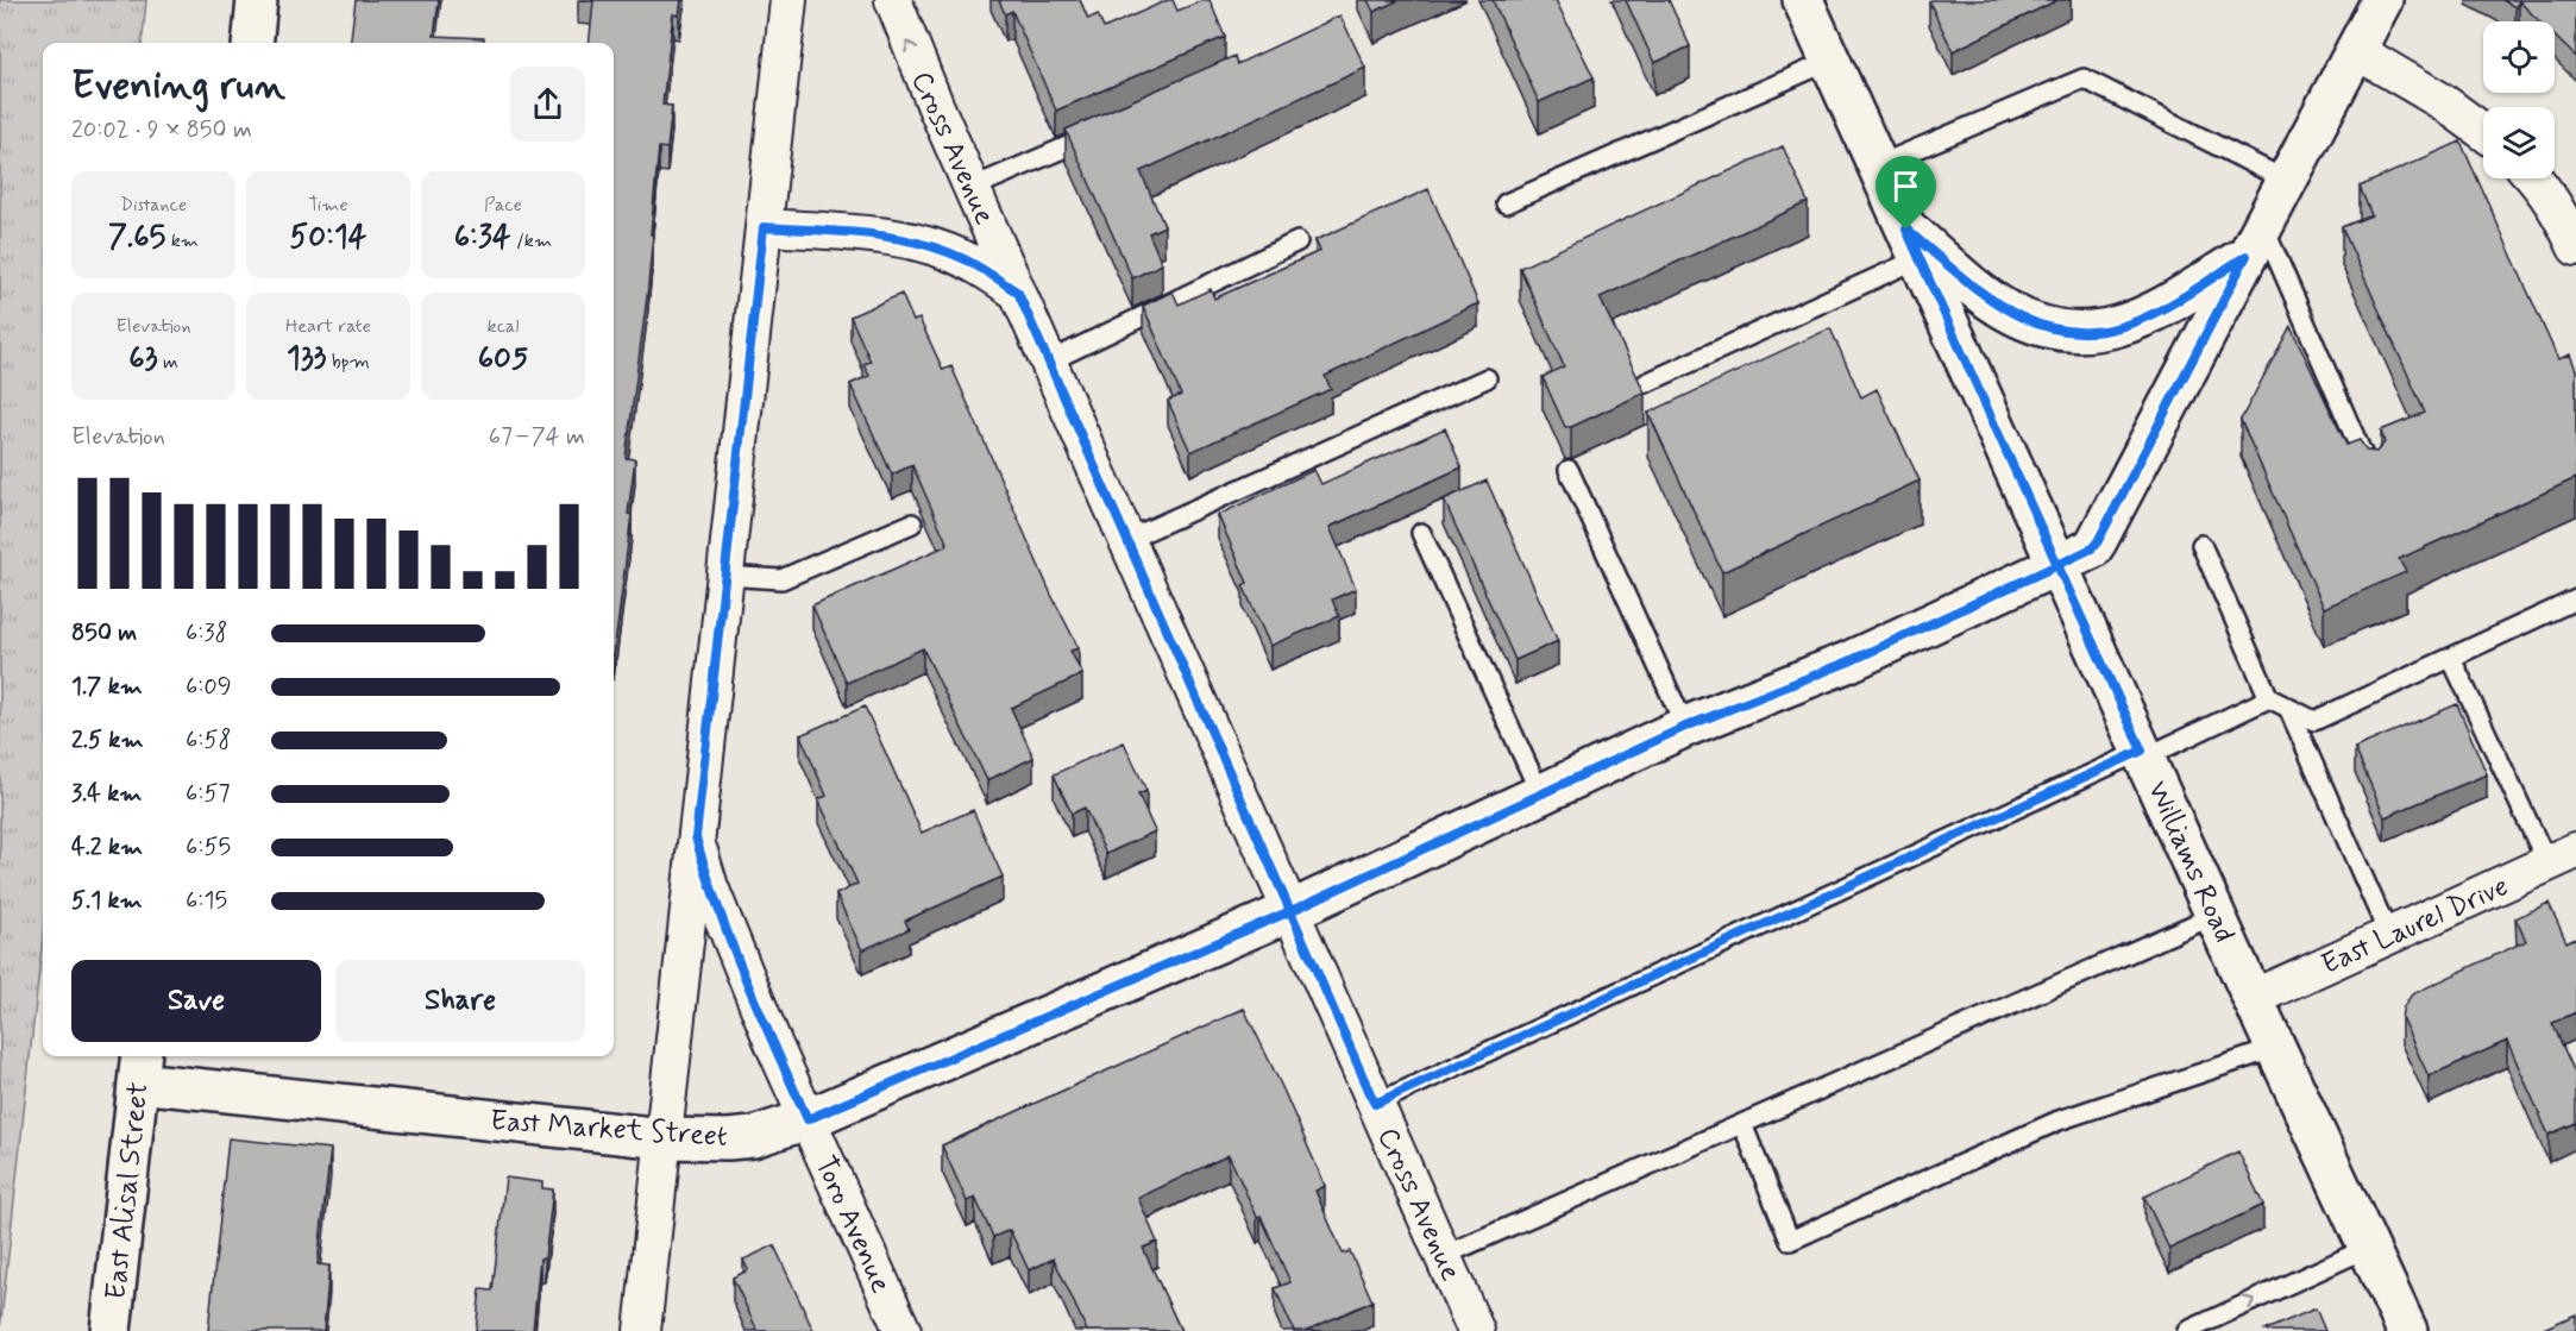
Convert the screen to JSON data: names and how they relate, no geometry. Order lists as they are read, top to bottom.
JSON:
{
  "streets": {
    "main road": ["Williams Road", "East Market Street", "East Alisal Street"],
    "street": ["Cross Avenue", "East Laurel Drive", "Toro Avenue"]
  },
  "crossings": [
    ["Cross Avenue", "East Market Street"],
    ["Williams Road", "East Laurel Drive"],
    ["Williams Road", "East Market Street"],
    ["East Market Street", "East Alisal Street"],
    ["East Market Street", "Toro Avenue"]
  ],
  "page": {
    "heading": ["Evening run", "20:02 · 9 × 850 m"],
    "stats": [
      ["Distance", "7.65 km"],
      ["Time", "50:14"],
      ["Pace", "6:34 /km"],
      ["Elevation", "63 m"],
      ["Heart rate", "133 bpm"],
      ["kcal", "605"]
    ],
    "chart": ["Elevation", "67–74 m"],
    "list": [
      {
        "name": "850 m",
        "note": "6:38"
      },
      {
        "name": "1.7 km",
        "note": "6:09"
      },
      {
        "name": "2.5 km",
        "note": "6:58"
      },
      {
        "name": "3.4 km",
        "note": "6:57"
      },
      {
        "name": "4.2 km",
        "note": "6:55"
      },
      {
        "name": "5.1 km",
        "note": "6:15"
      }
    ],
    "buttons": ["Save", "Share"]
  }
}
